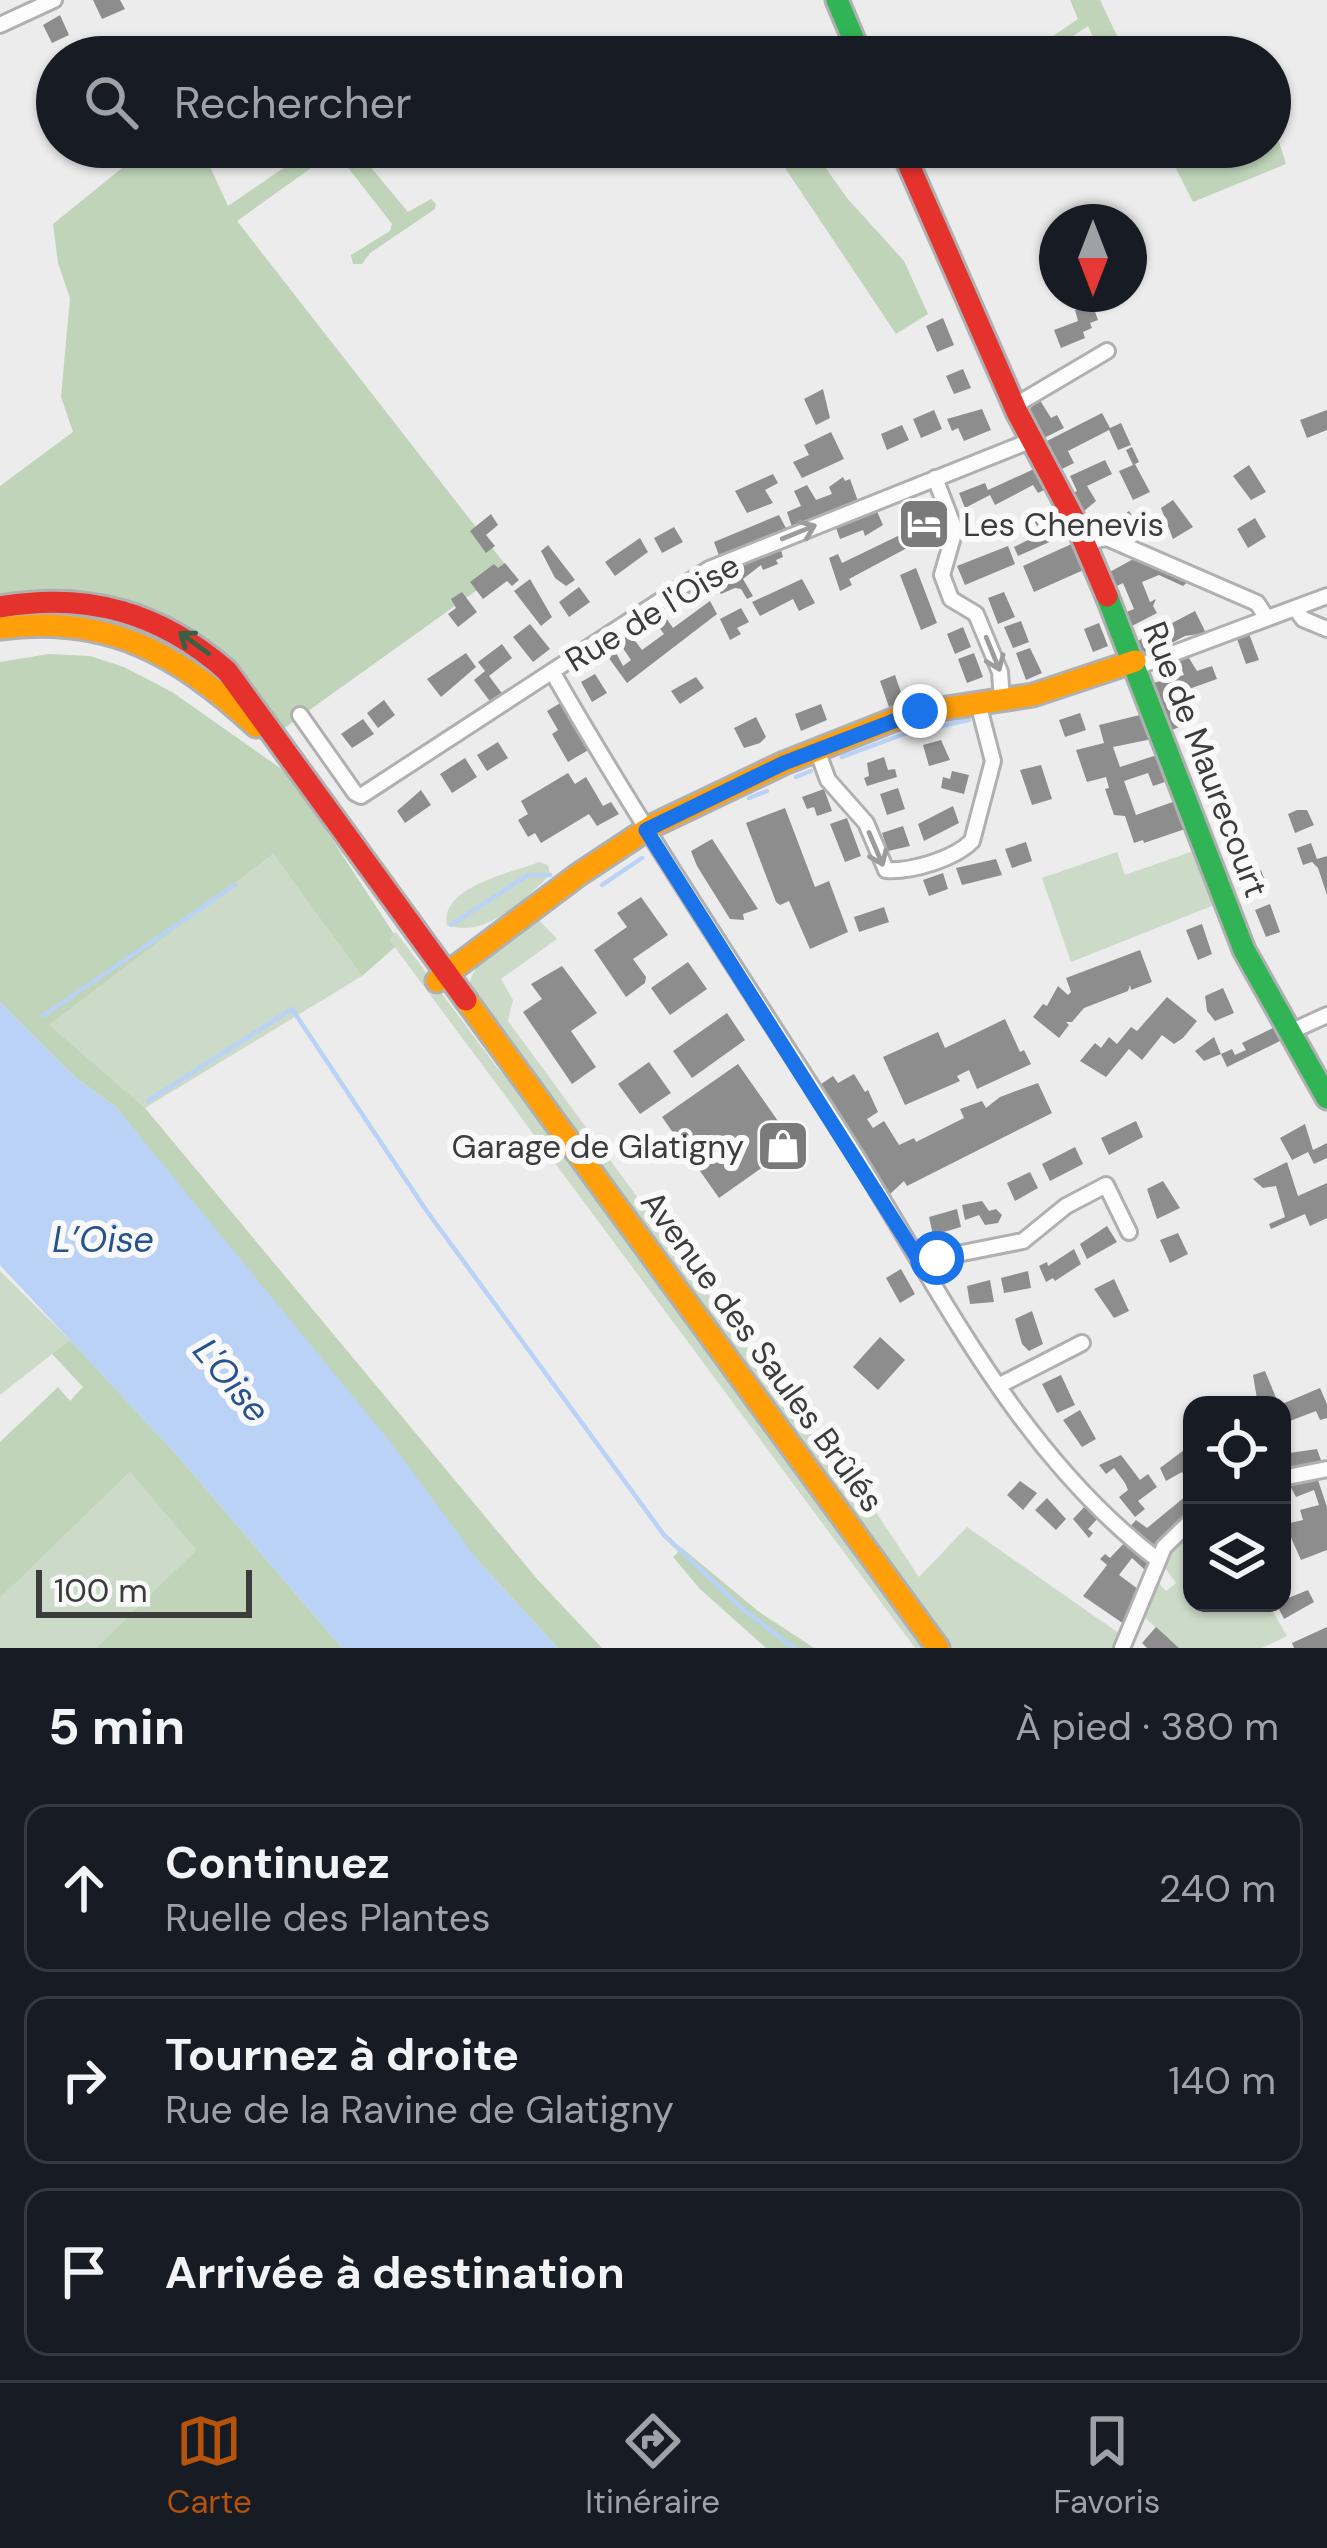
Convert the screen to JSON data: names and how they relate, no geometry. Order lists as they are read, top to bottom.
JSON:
{
  "streets": {
    "main road": ["Rue de Maurecourt", "Avenue des Saules Brûlés"],
    "street": ["Rue de l'Oise"]
  },
  "crossings": [
    ["Rue de l'Oise", "Rue de Maurecourt"]
  ],
  "one_way": ["Rue de l'Oise"],
  "water": ["L’Oise", "L'Oise"],
  "places": {
    "hotel": ["Les Chenevis"],
    "shop": ["Garage de Glatigny"]
  },
  "scale_bar": "100 m",
  "north": "bottom",
  "page": {
    "search": "Rechercher",
    "scale": "100 m",
    "heading": ["5 min", "À pied · 380 m"],
    "list": [
      ["Continuez", "Ruelle des Plantes", "240 m"],
      ["Tournez à droite", "Rue de la Ravine de Glatigny", "140 m"],
      "Arrivée à destination"
    ],
    "nav": ["Carte", "Itinéraire", "Favoris"]
  }
}
